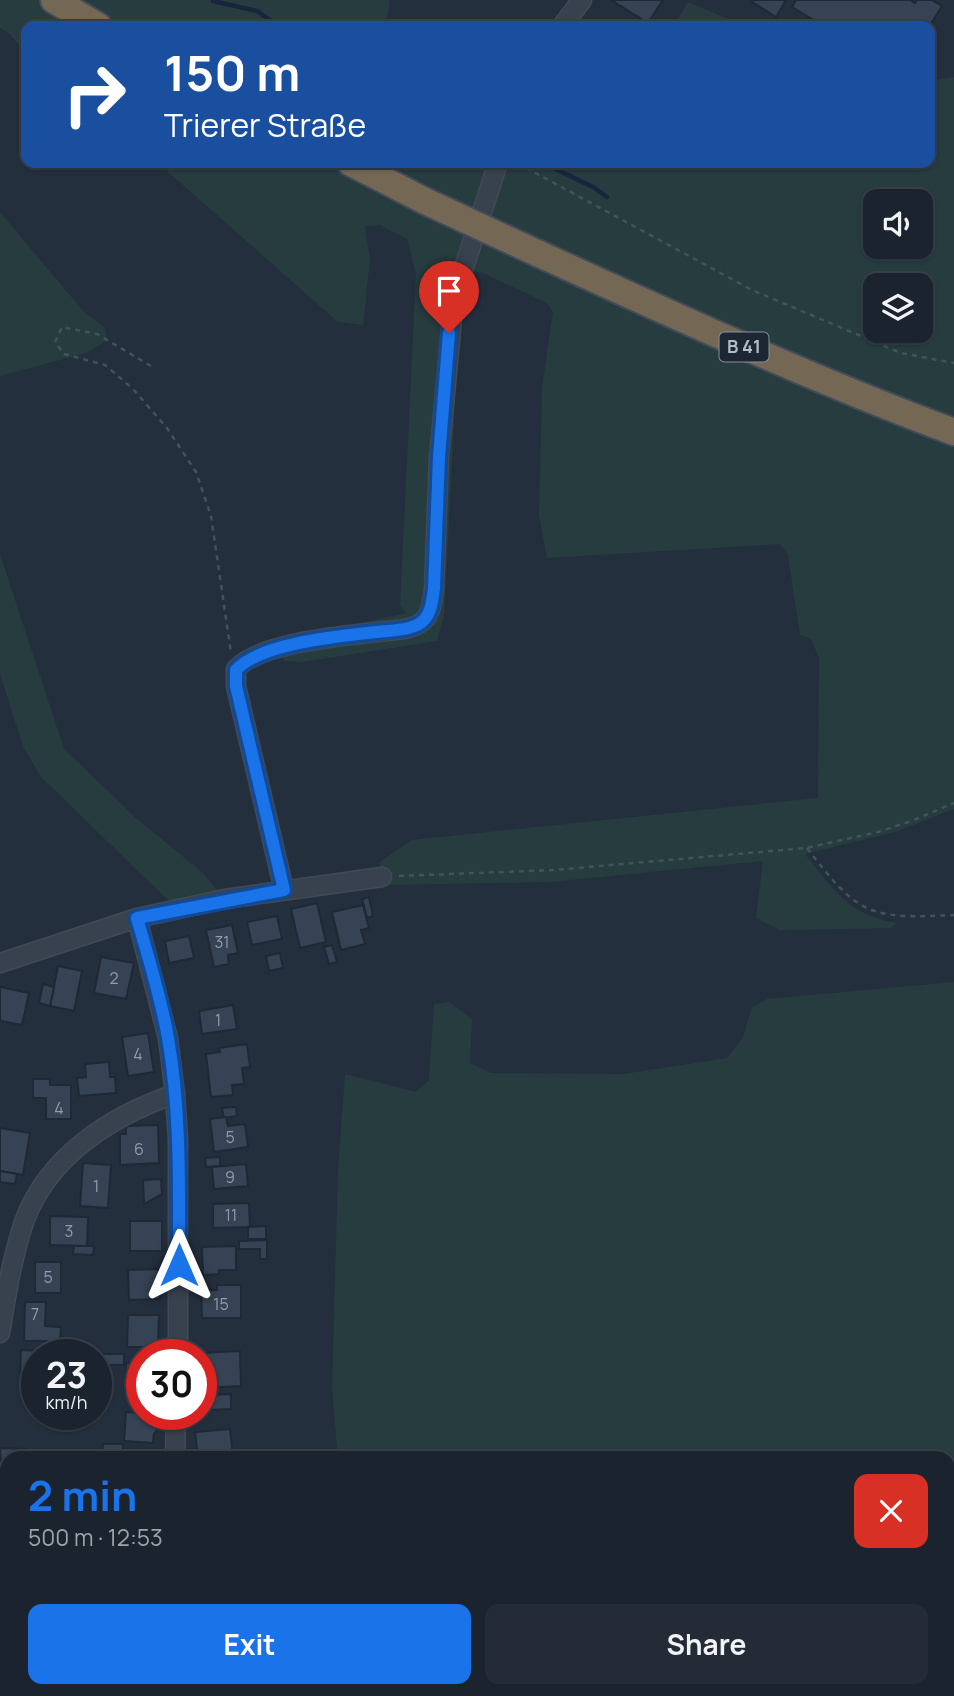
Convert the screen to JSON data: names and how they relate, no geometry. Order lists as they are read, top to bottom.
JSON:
{
  "streets": {
    "highway": ["B 41"]
  },
  "house_numbers": [
    "31",
    "2",
    "1",
    "4",
    "4",
    "5",
    "6",
    "9",
    "1",
    "11",
    "3",
    "5",
    "15",
    "7"
  ],
  "page": {
    "turn": ["150 m", "Trierer Straße"],
    "speed": "23 km/h",
    "limit": "30",
    "heading": ["2 min", "500 m · 12:53"],
    "buttons": ["Exit", "Share"]
  }
}
